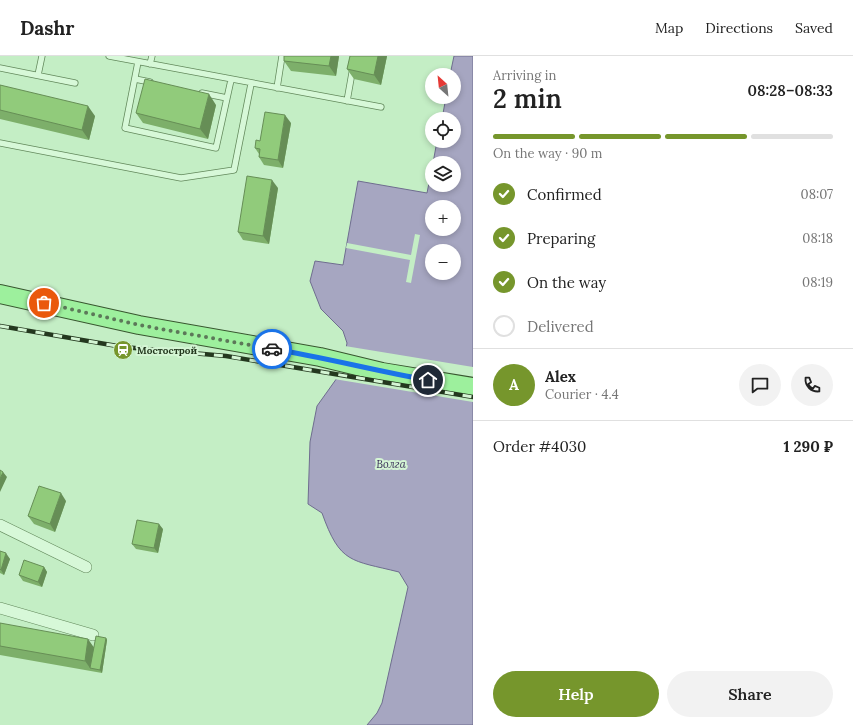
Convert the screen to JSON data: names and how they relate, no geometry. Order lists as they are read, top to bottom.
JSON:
{
  "water": ["Волга"],
  "places": {
    "station": ["Мостострой"]
  },
  "north": "top left",
  "page": {
    "header": "Dashr",
    "nav": ["Map", "Directions", "Saved"],
    "heading": ["2 min", "Arriving in", "08:28–08:33"],
    "panel": [
      "Alex",
      "Courier · 4.4",
      "Order #4030",
      "1 290 ₽"
    ],
    "map_buttons": ["+", "−"],
    "bar": "On the way · 90 m",
    "list": [
      ["Confirmed", "08:07"],
      ["Preparing", "08:18"],
      ["On the way", "08:19"],
      "Delivered"
    ],
    "round": "A",
    "buttons": ["Help", "Share"]
  }
}
